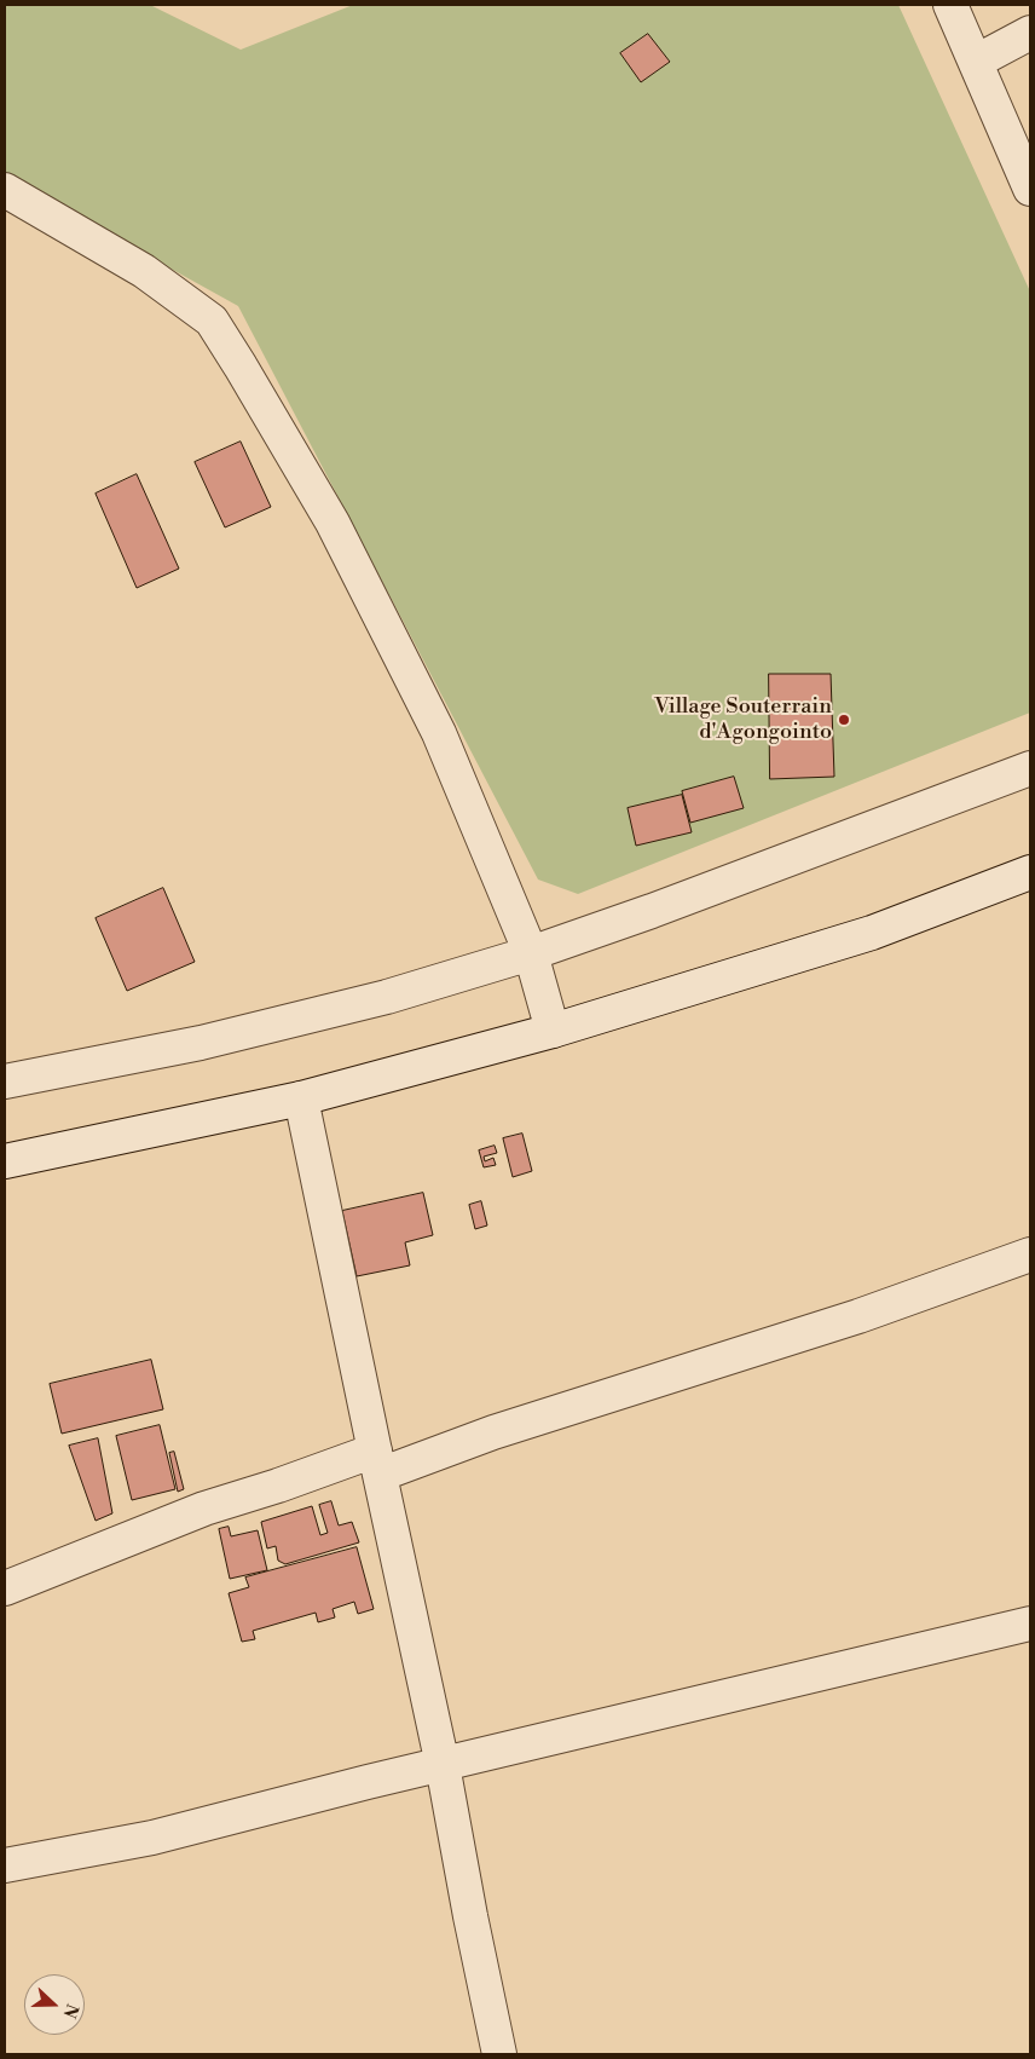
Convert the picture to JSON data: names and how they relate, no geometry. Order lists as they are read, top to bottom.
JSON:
{
  "places": ["Village Souterrain d'Agongointo"],
  "north": "right"
}
